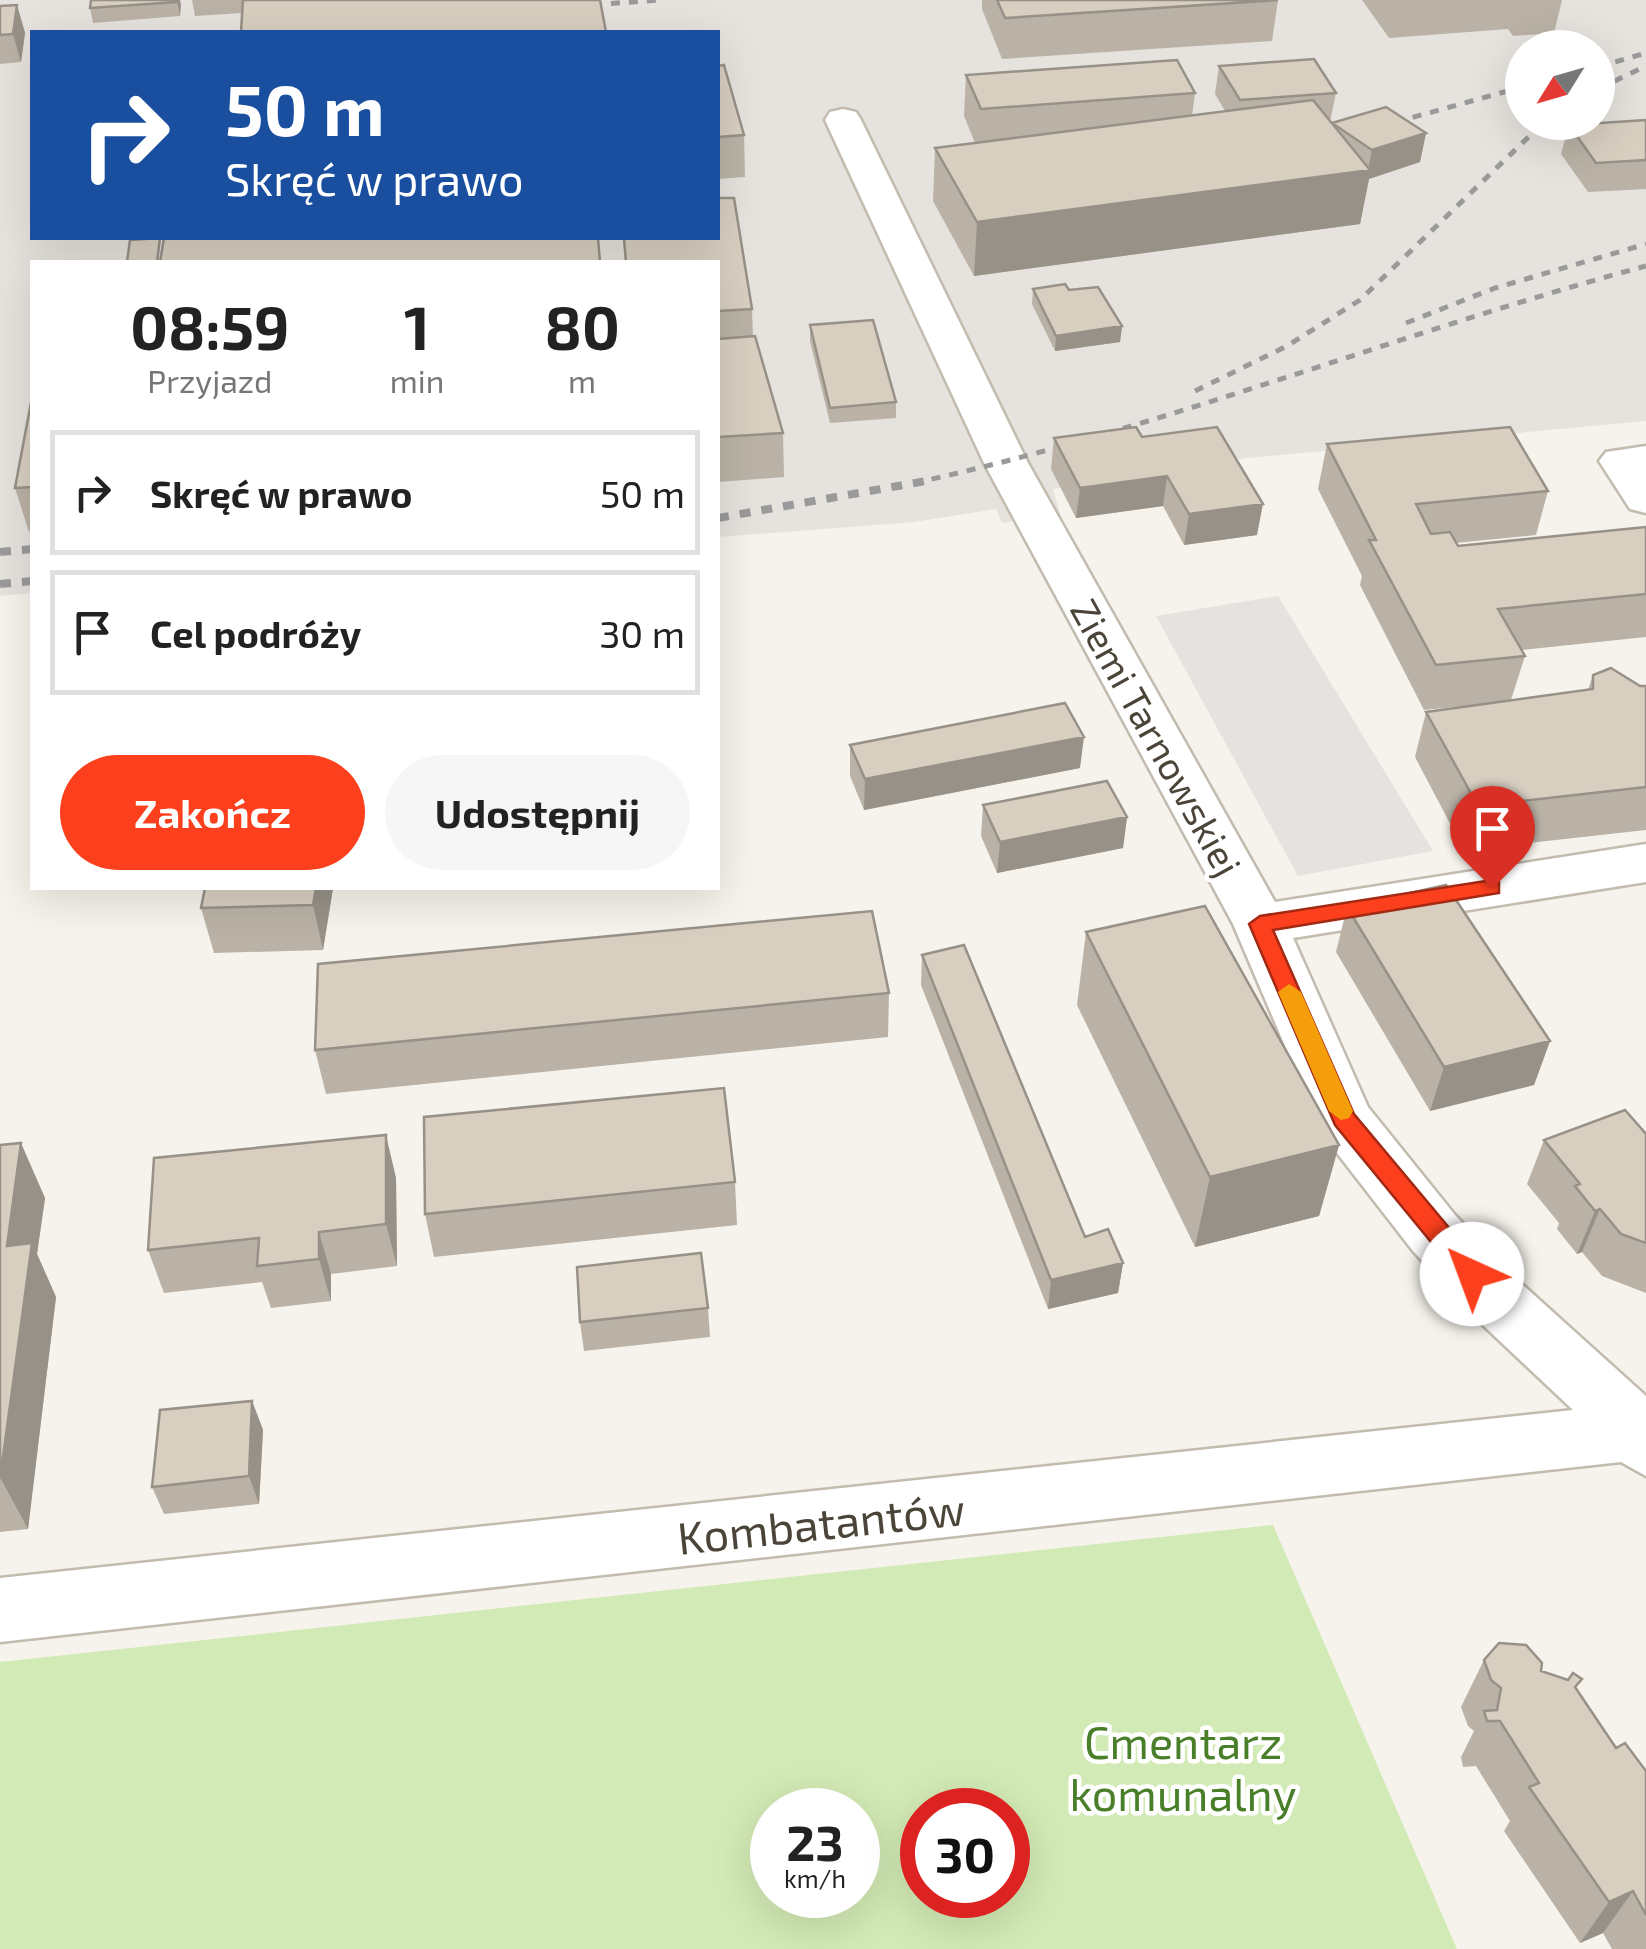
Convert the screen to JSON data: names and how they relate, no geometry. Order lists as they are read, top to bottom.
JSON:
{
  "streets": {
    "street": ["Ziemi Tarnowskiej", "Kombatantów"]
  },
  "crossings": [
    ["Ziemi Tarnowskiej", "Kombatantów"]
  ],
  "parks": ["Cmentarz komunalny"],
  "north": "bottom left",
  "page": {
    "turn": ["50 m", "Skręć w prawo"],
    "eta": [
      "08:59",
      "Przyjazd",
      "1",
      "min",
      "80",
      "m"
    ],
    "list": [
      {
        "name": "Skręć w prawo",
        "value": "50 m"
      },
      {
        "name": "Cel podróży",
        "value": "30 m"
      }
    ],
    "buttons": ["Zakończ", "Udostępnij"],
    "speed": "23 km/h",
    "limit": "30"
  }
}
